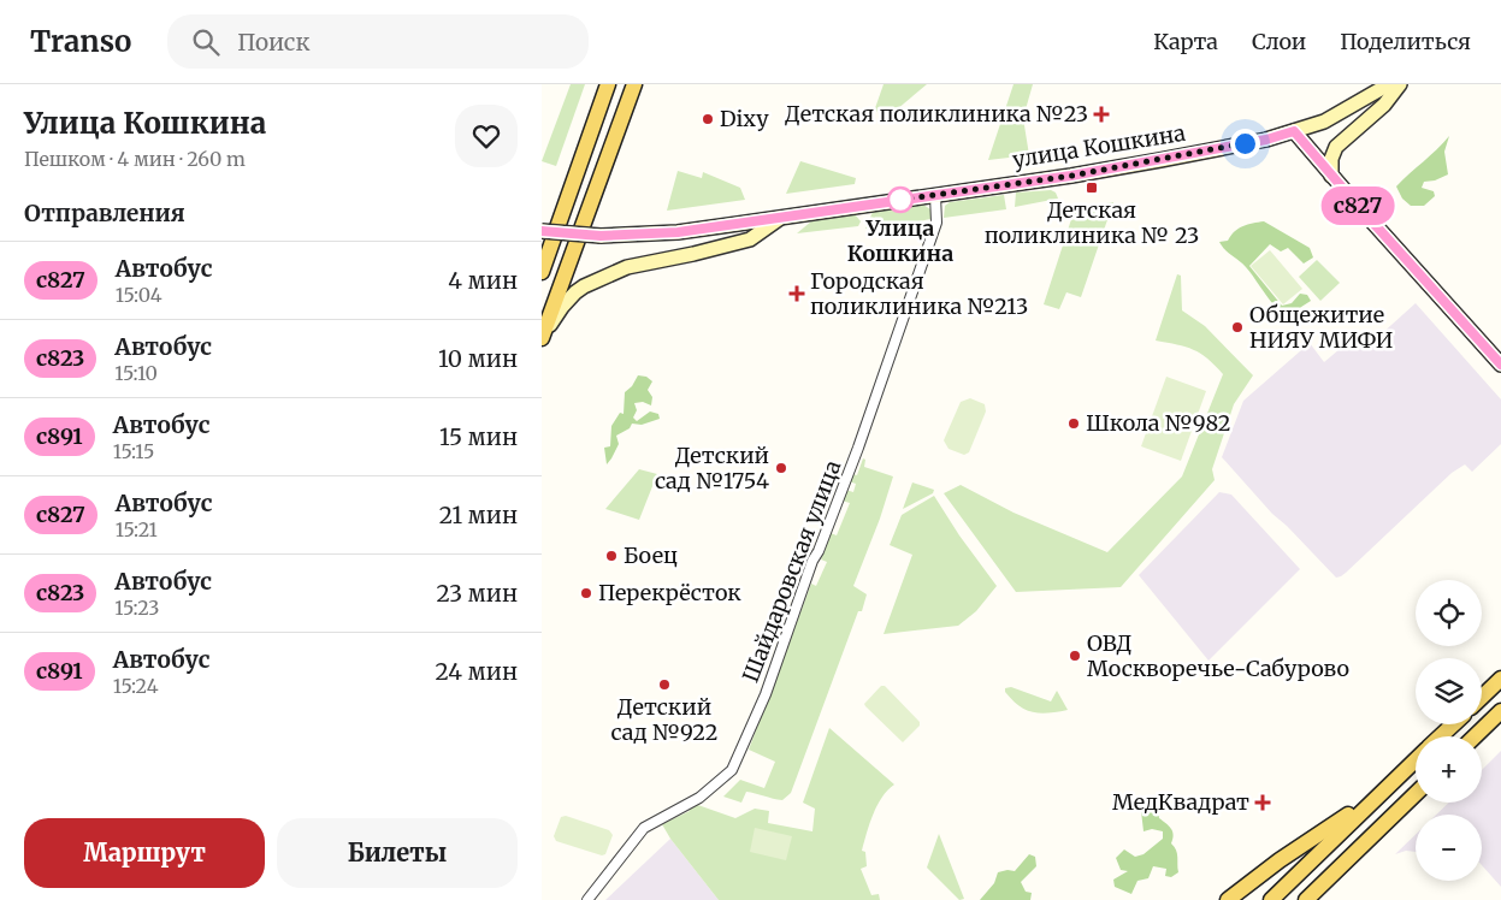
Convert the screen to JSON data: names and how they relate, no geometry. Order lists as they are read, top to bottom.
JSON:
{
  "streets": {
    "main road": ["улица Кошкина"],
    "street": ["Шайдаровская улица"]
  },
  "crossings": [
    ["улица Кошкина", "Шайдаровская улица"]
  ],
  "places": {
    "health": ["Детская поликлиника №23", "Городская поликлиника №213", "МедКвадрат"],
    "other": [
      "Dixy",
      "Улица Кошкина",
      "Общежитие НИЯУ МИФИ",
      "Школа №982",
      "Детский сад №1754",
      "Боец",
      "Перекрёсток",
      "ОВД Москворечье-Сабурово",
      "Детский сад №922"
    ],
    "transit": ["Детская поликлиника № 23"]
  },
  "lines": ["bus line с827"],
  "page": {
    "header": "Transo",
    "search": "Поиск",
    "nav": ["Карта", "Слои", "Поделиться"],
    "heading": [
      ["Улица Кошкина", "Пешком · 4 мин · 260 m"],
      "Отправления"
    ],
    "on_map": "с827",
    "list": [
      {
        "mark": "с827",
        "name": "Автобус",
        "note": "15:04",
        "value": "4 мин"
      },
      {
        "mark": "с823",
        "name": "Автобус",
        "note": "15:10",
        "value": "10 мин"
      },
      {
        "mark": "с891",
        "name": "Автобус",
        "note": "15:15",
        "value": "15 мин"
      },
      {
        "mark": "с827",
        "name": "Автобус",
        "note": "15:21",
        "value": "21 мин"
      },
      {
        "mark": "с823",
        "name": "Автобус",
        "note": "15:23",
        "value": "23 мин"
      },
      {
        "mark": "с891",
        "name": "Автобус",
        "note": "15:24",
        "value": "24 мин"
      }
    ],
    "map_buttons": ["+", "−"],
    "buttons": ["Маршрут", "Билеты"]
  }
}
